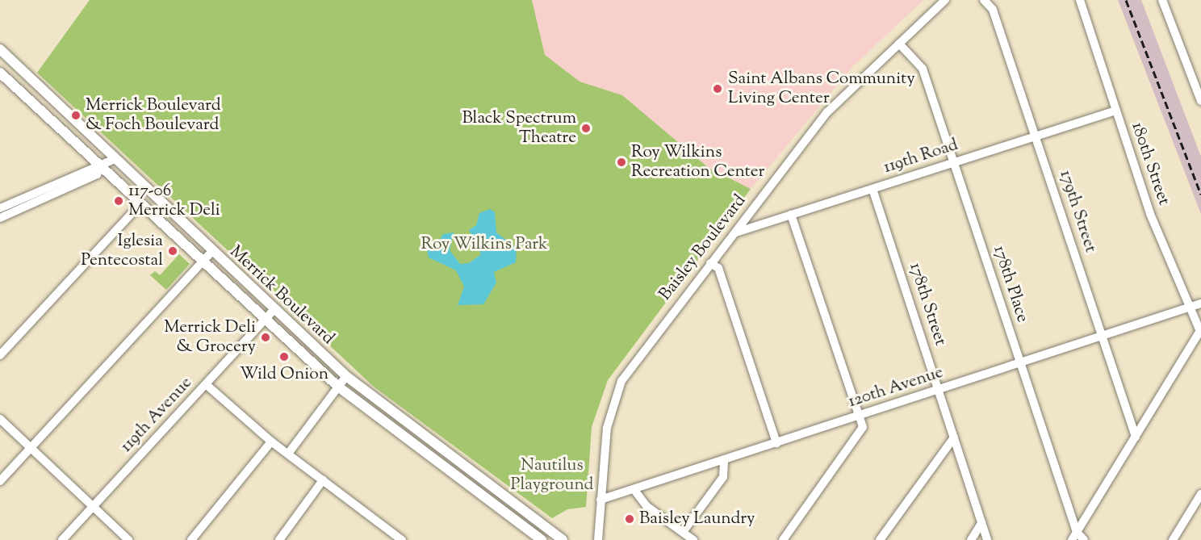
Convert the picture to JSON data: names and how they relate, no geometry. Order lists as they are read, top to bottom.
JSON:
{
  "streets": {
    "main road": ["Merrick Boulevard"],
    "street": [
      "119th Road",
      "180th Street",
      "179th Street",
      "Baisley Boulevard",
      "178th Place",
      "178th Street",
      "120th Avenue",
      "119th Avenue"
    ]
  },
  "crossings": [
    ["119th Road", "180th Street"],
    ["119th Road", "179th Street"],
    ["119th Road", "Baisley Boulevard"],
    ["119th Road", "178th Place"],
    ["119th Road", "178th Street"],
    ["180th Street", "120th Avenue"],
    ["179th Street", "120th Avenue"],
    ["Baisley Boulevard", "178th Place"],
    ["Baisley Boulevard", "120th Avenue"],
    ["178th Place", "120th Avenue"],
    ["Merrick Boulevard", "119th Avenue"],
    ["178th Street", "120th Avenue"]
  ],
  "parks": ["Roy Wilkins Park", "Nautilus Playground"],
  "places": [
    "Saint Albans Community Living Center",
    "Merrick Boulevard & Foch Boulevard",
    "Black Spectrum Theatre",
    "Roy Wilkins Recreation Center",
    "117-06 Merrick Deli",
    "Iglesia Pentecostal",
    "Merrick Deli & Grocery",
    "Wild Onion",
    "Baisley Laundry"
  ]
}
